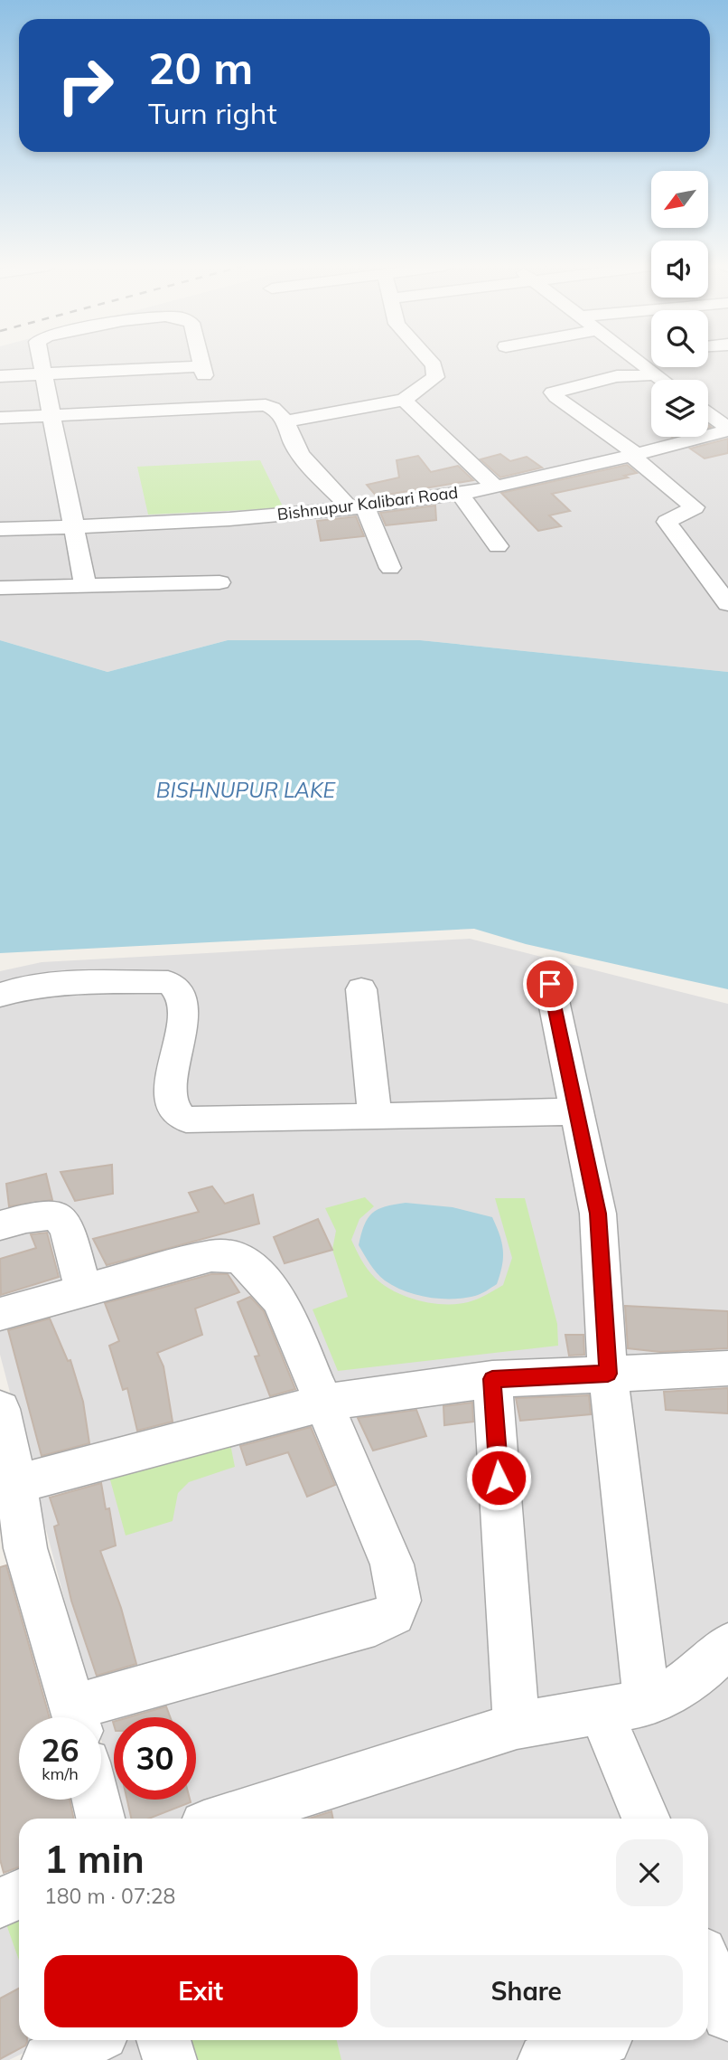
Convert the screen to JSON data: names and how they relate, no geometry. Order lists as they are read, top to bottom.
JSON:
{
  "streets": {
    "street": ["Bishnupur Kalibari Road"]
  },
  "water": ["BISHNUPUR LAKE"],
  "north": "bottom left",
  "page": {
    "turn": ["20 m", "Turn right"],
    "speed": "26 km/h",
    "limit": "30",
    "heading": ["1 min", "180 m · 07:28"],
    "buttons": ["Exit", "Share"]
  }
}
